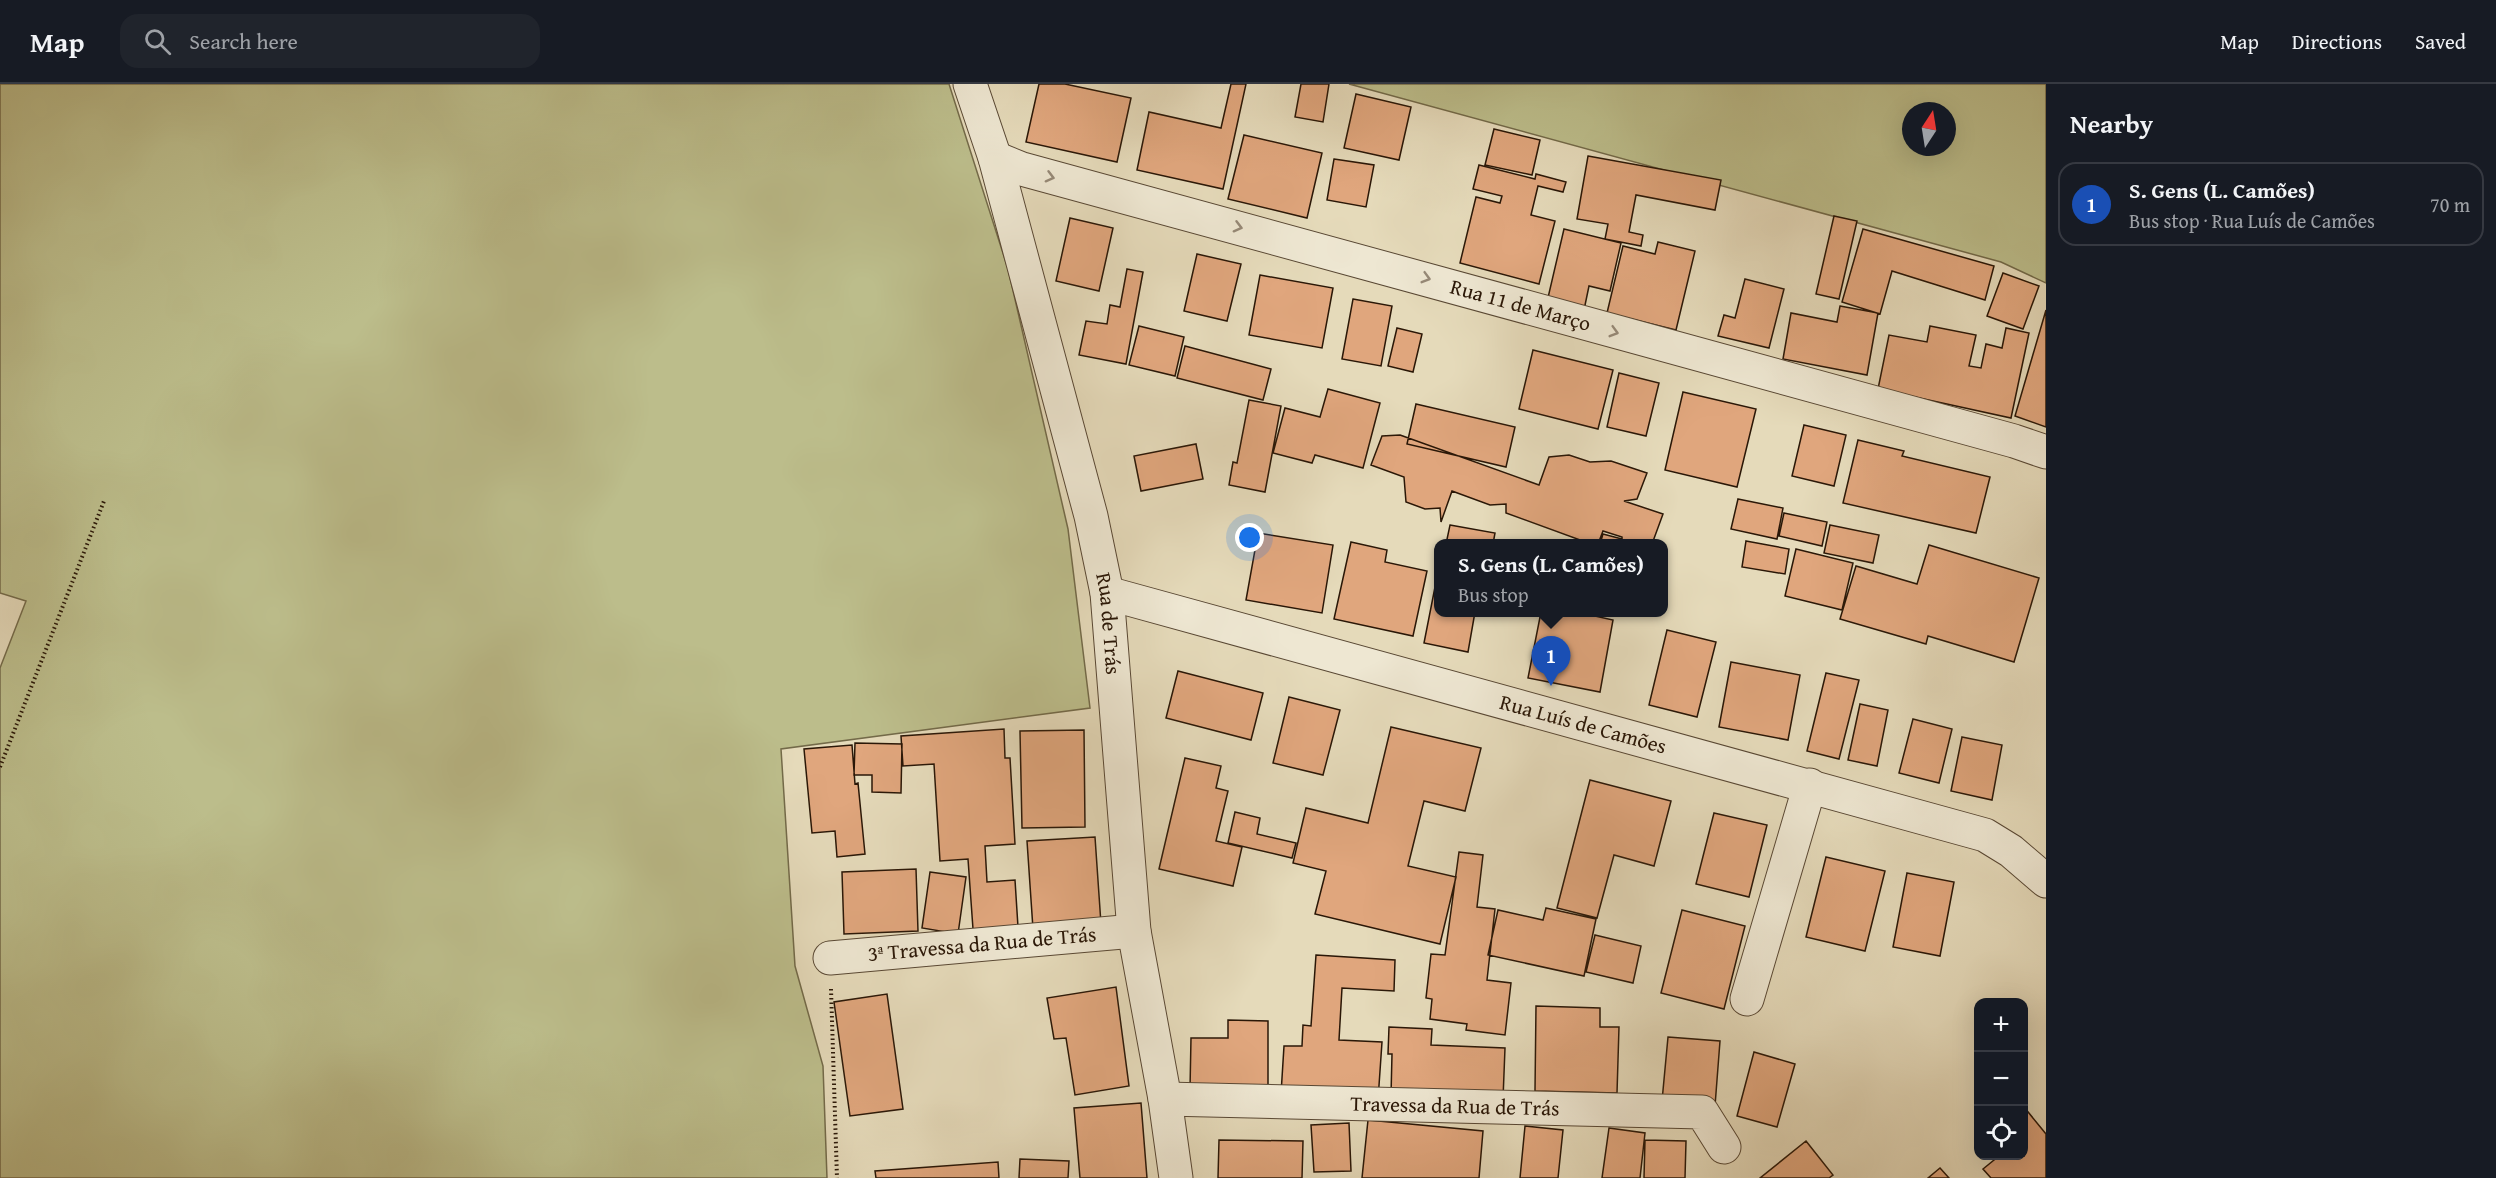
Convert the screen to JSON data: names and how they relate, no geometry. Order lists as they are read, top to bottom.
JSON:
{
  "streets": {
    "street": [
      "Rua 11 de Março",
      "Rua de Trás",
      "Rua Luís de Camões",
      "3ª Travessa da Rua de Trás",
      "Travessa da Rua de Trás"
    ]
  },
  "crossings": [
    ["Rua 11 de Março", "Rua de Trás"],
    ["Rua de Trás", "Rua Luís de Camões"],
    ["Rua de Trás", "3ª Travessa da Rua de Trás"],
    ["Rua de Trás", "Travessa da Rua de Trás"]
  ],
  "one_way": ["Rua 11 de Março"],
  "north": "top",
  "page": {
    "header": "Map",
    "search": "Search here",
    "nav": ["Map", "Directions", "Saved"],
    "heading": "Nearby",
    "list": [
      {
        "mark": "1",
        "name": "S. Gens (L. Camões)",
        "note": "Bus stop · Rua Luís de Camões",
        "value": "70 m"
      }
    ],
    "popup": ["S. Gens (L. Camões)", "Bus stop"],
    "pins": "1",
    "map_buttons": ["+", "−"]
  }
}
